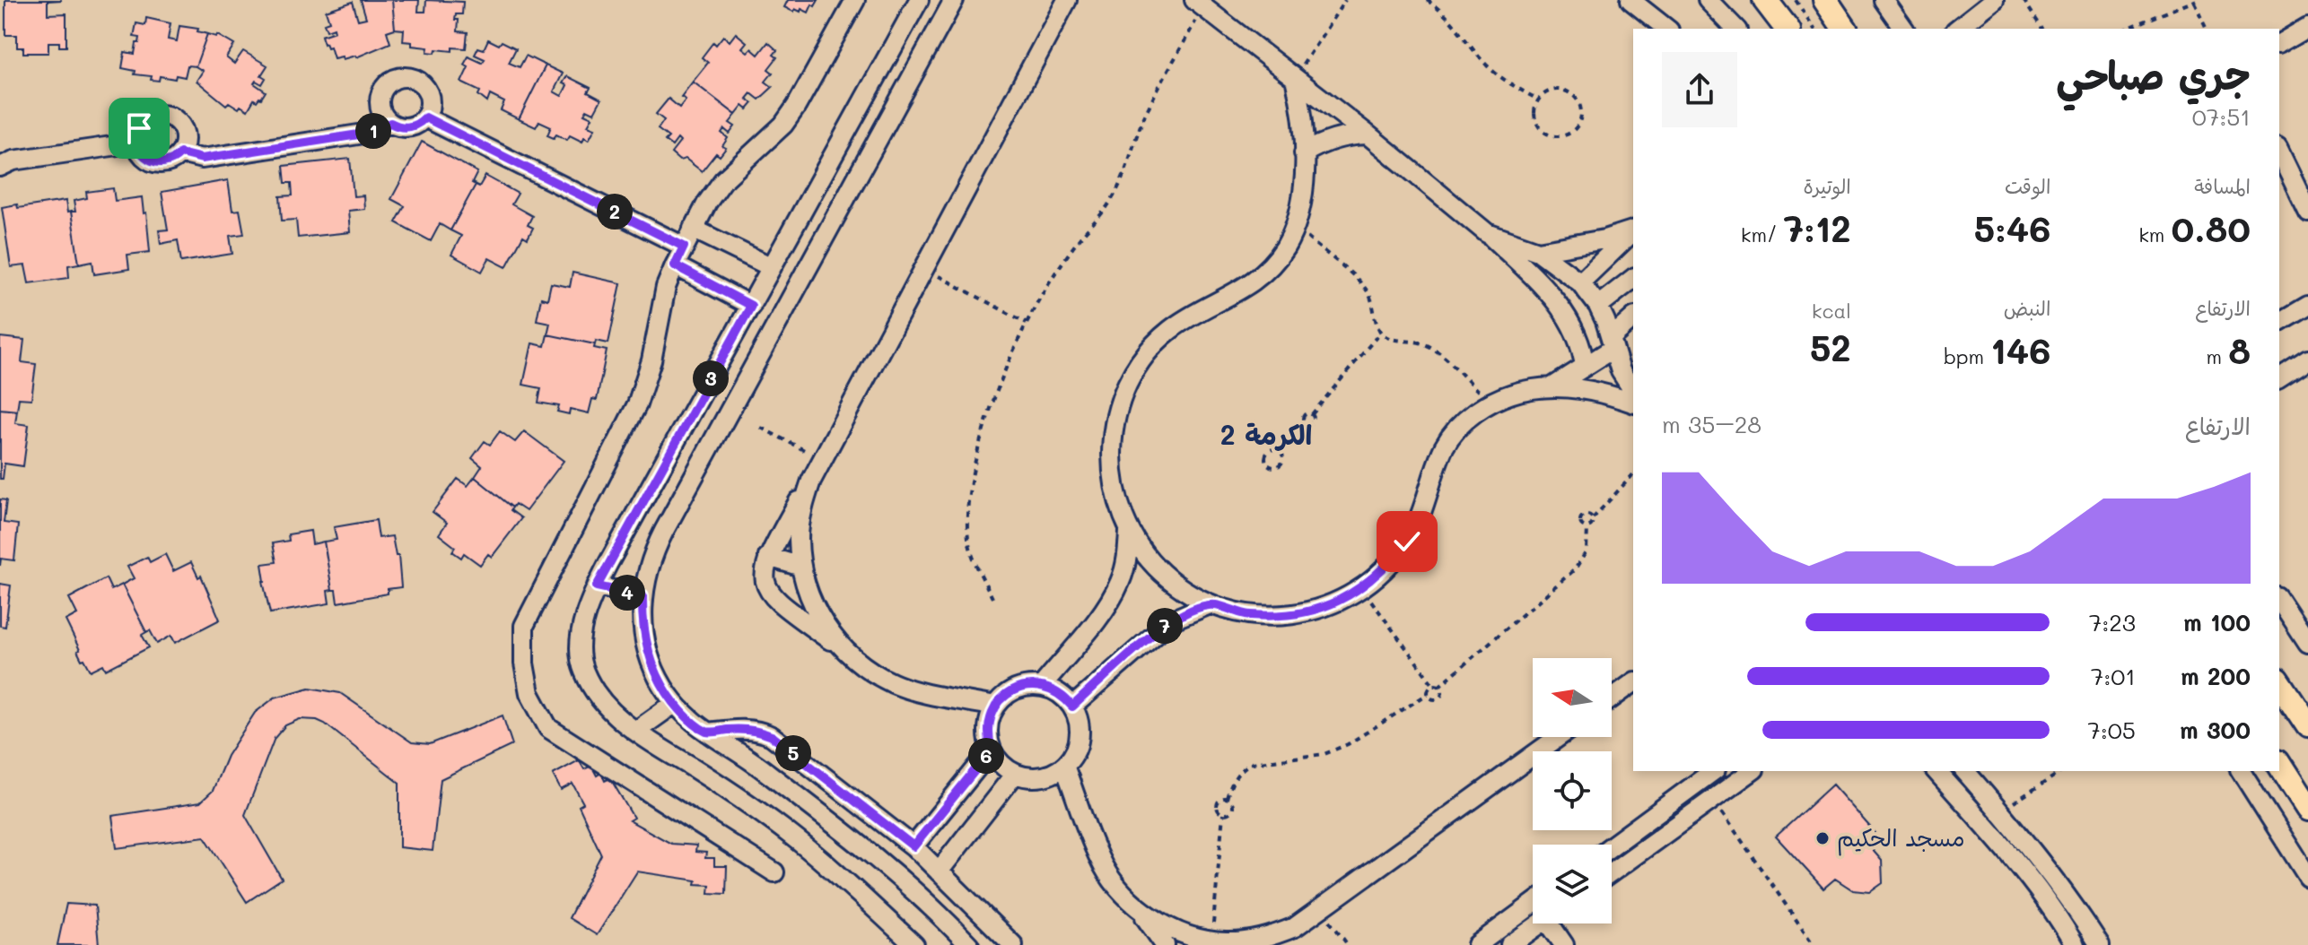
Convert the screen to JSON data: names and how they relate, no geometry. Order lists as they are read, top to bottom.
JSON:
{
  "districts": ["الكرمة 2"],
  "places": ["مسجد الحكيم"],
  "north": "left",
  "page": {
    "heading": ["جري صباحي", "07:51"],
    "pins": [
      "1",
      "2",
      "3",
      "4",
      "7",
      "5",
      "6"
    ],
    "stats": [
      ["المسافة", "0.80 km"],
      ["الوقت", "5:46"],
      ["الوتيرة", "7:12 /km"],
      ["الارتفاع", "8 m"],
      ["النبض", "146 bpm"],
      ["kcal", "52"]
    ],
    "chart": ["الارتفاع", "28–35 m"],
    "list": [
      {
        "name": "100 m",
        "note": "7:23"
      },
      {
        "name": "200 m",
        "note": "7:01"
      },
      {
        "name": "300 m",
        "note": "7:05"
      }
    ]
  }
}
